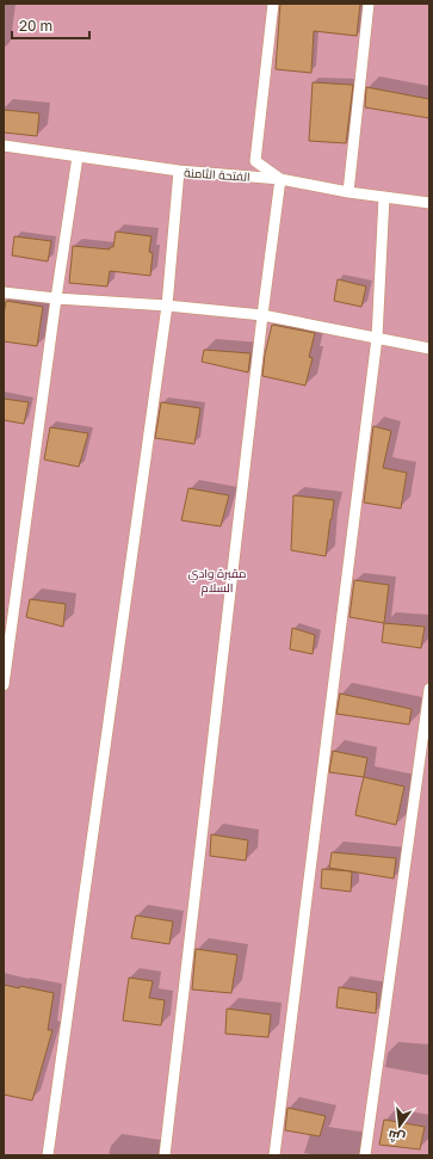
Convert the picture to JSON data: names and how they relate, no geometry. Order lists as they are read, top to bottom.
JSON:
{
  "streets": {
    "lane": ["الفتحة الثامنة"]
  },
  "parks": ["مقبرة وادي السلام"],
  "scale_bar": "20 m",
  "north": "bottom"
}
